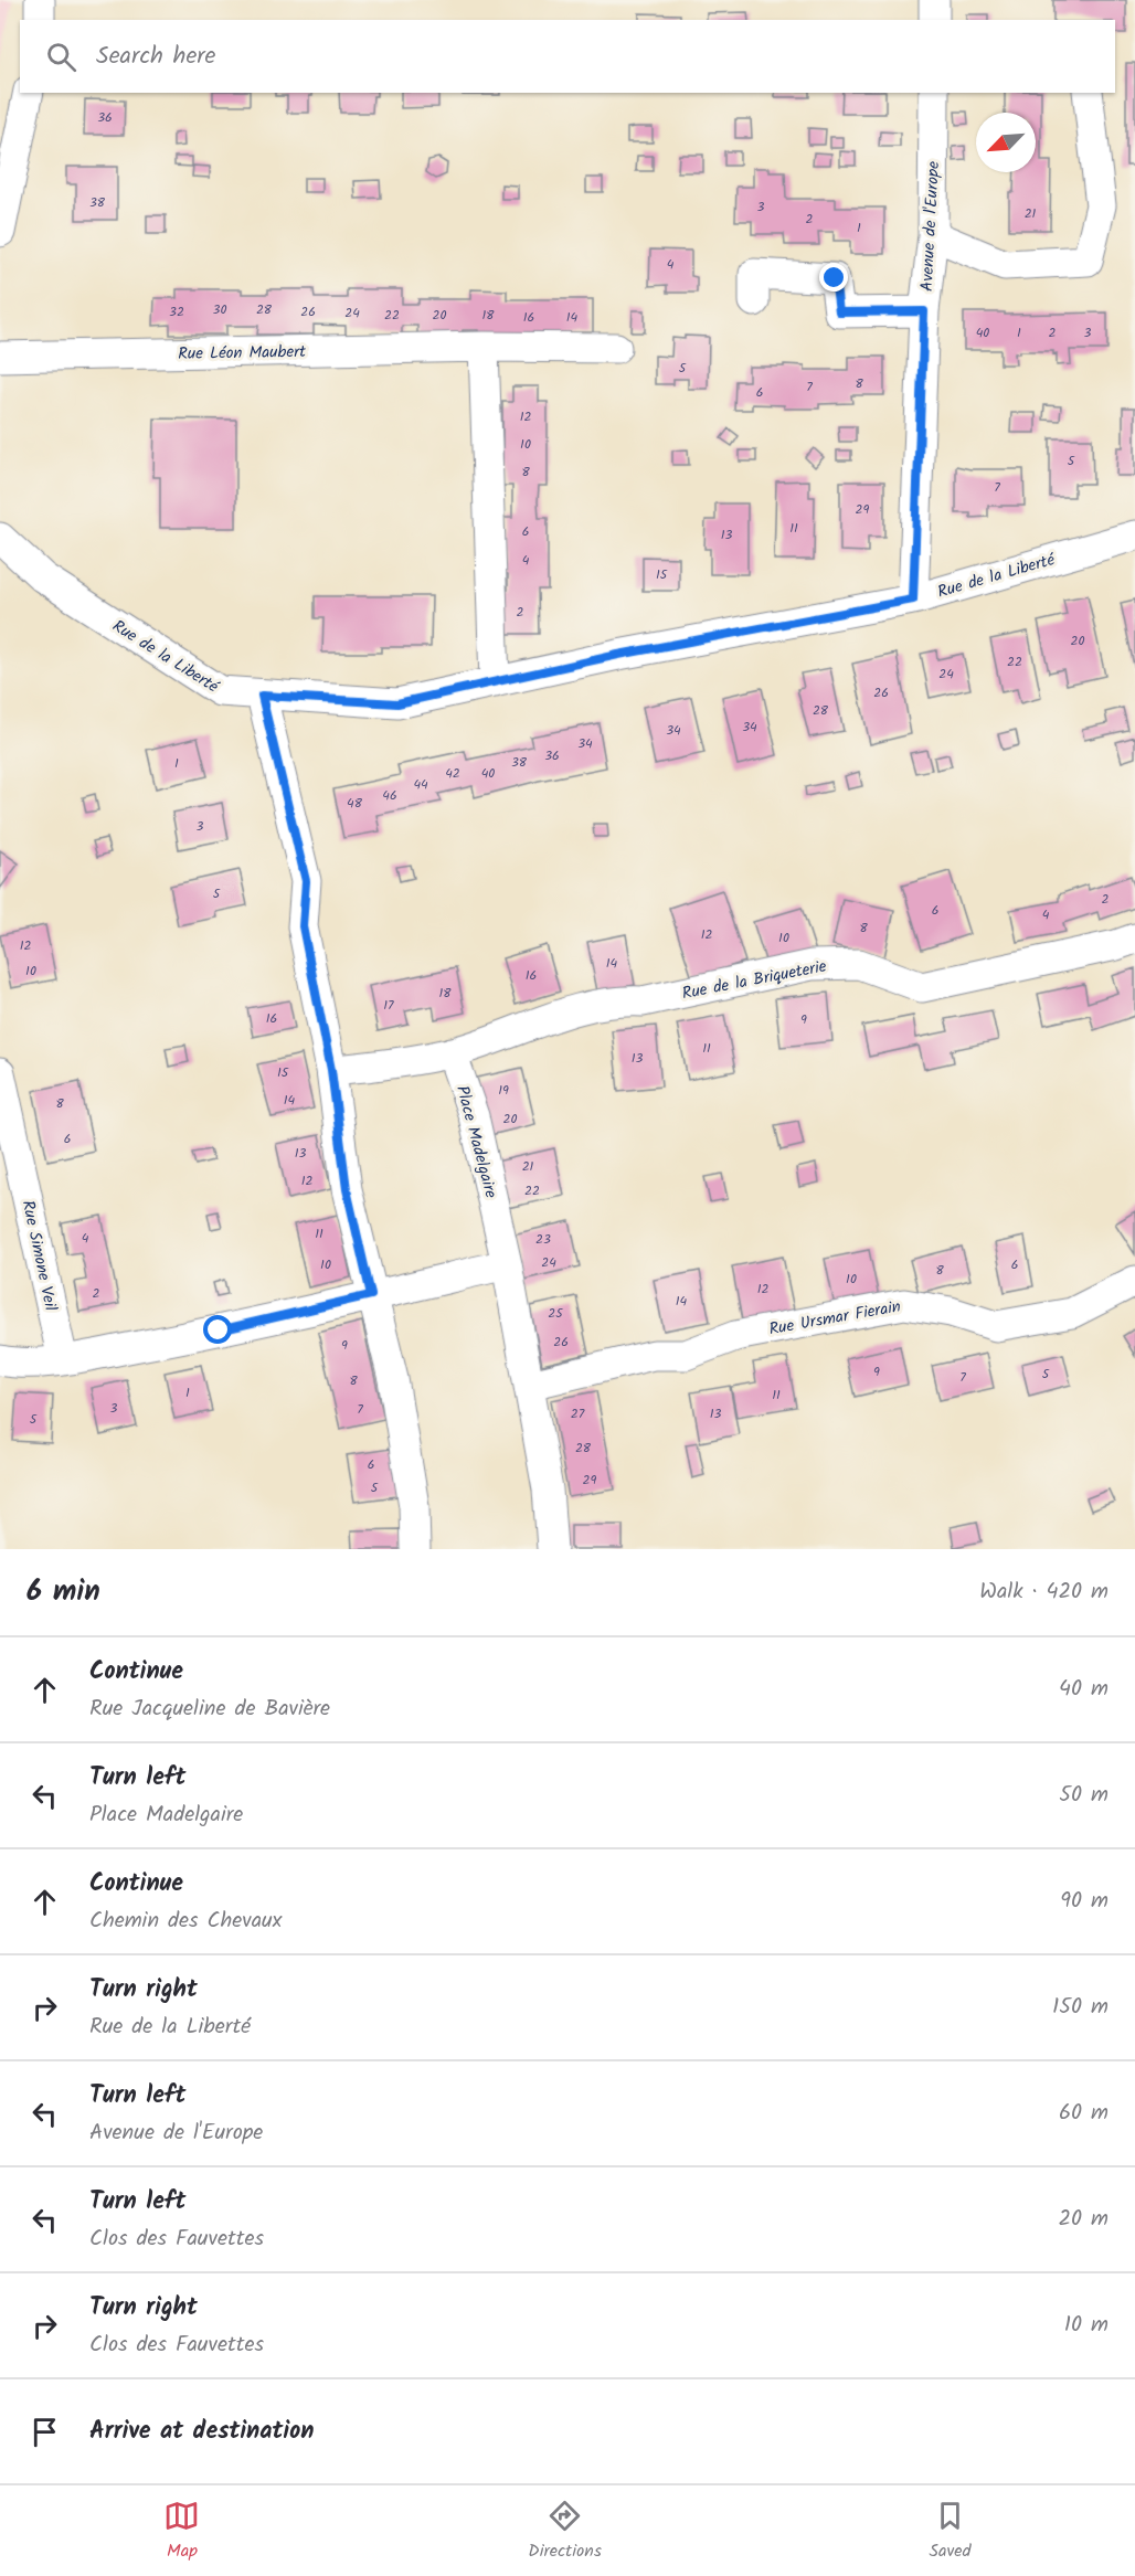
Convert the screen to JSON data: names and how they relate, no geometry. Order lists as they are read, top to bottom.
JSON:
{
  "streets": {
    "street": [
      "Avenue de l'Europe",
      "Rue Léon Maubert",
      "Rue de la Liberté",
      "Rue de la Briqueterie",
      "Place Madelgaire",
      "Rue Simone Veil",
      "Rue Ursmar Fierain"
    ]
  },
  "crossings": [
    ["Avenue de l'Europe", "Rue de la Liberté"],
    ["Rue de la Briqueterie", "Place Madelgaire"],
    ["Place Madelgaire", "Rue Ursmar Fierain"]
  ],
  "house_numbers": [
    "36",
    "38",
    "3",
    "21",
    "2",
    "1",
    "4",
    "30",
    "28",
    "32",
    "26",
    "24",
    "22",
    "20",
    "18",
    "16",
    "14",
    "40",
    "1",
    "2",
    "3",
    "5",
    "8",
    "7",
    "6",
    "12",
    "10",
    "5",
    "8",
    "7",
    "29",
    "11",
    "6",
    "13",
    "4",
    "15",
    "2",
    "20",
    "22",
    "24",
    "26",
    "28",
    "34",
    "34",
    "34",
    "36",
    "38",
    "1",
    "42",
    "40",
    "44",
    "46",
    "48",
    "3",
    "5",
    "2",
    "6",
    "4",
    "8",
    "12",
    "10",
    "12",
    "14",
    "10",
    "16",
    "18",
    "17",
    "16",
    "9",
    "11",
    "13",
    "15",
    "19",
    "14",
    "8",
    "20",
    "6",
    "13",
    "21",
    "12",
    "22",
    "11",
    "4",
    "23",
    "24",
    "10",
    "6",
    "8",
    "10",
    "12",
    "2",
    "14",
    "25",
    "26",
    "9",
    "9",
    "5",
    "7",
    "8",
    "1",
    "11",
    "3",
    "7",
    "27",
    "13",
    "5",
    "28",
    "6",
    "29",
    "5"
  ],
  "north": "bottom left",
  "page": {
    "search": "Search here",
    "heading": ["6 min", "Walk · 420 m"],
    "list": [
      ["Continue", "Rue Jacqueline de Bavière", "40 m"],
      ["Turn left", "Place Madelgaire", "50 m"],
      ["Continue", "Chemin des Chevaux", "90 m"],
      ["Turn right", "Rue de la Liberté", "150 m"],
      ["Turn left", "Avenue de l'Europe", "60 m"],
      ["Turn left", "Clos des Fauvettes", "20 m"],
      ["Turn right", "Clos des Fauvettes", "10 m"],
      "Arrive at destination"
    ],
    "nav": ["Map", "Directions", "Saved"]
  }
}
